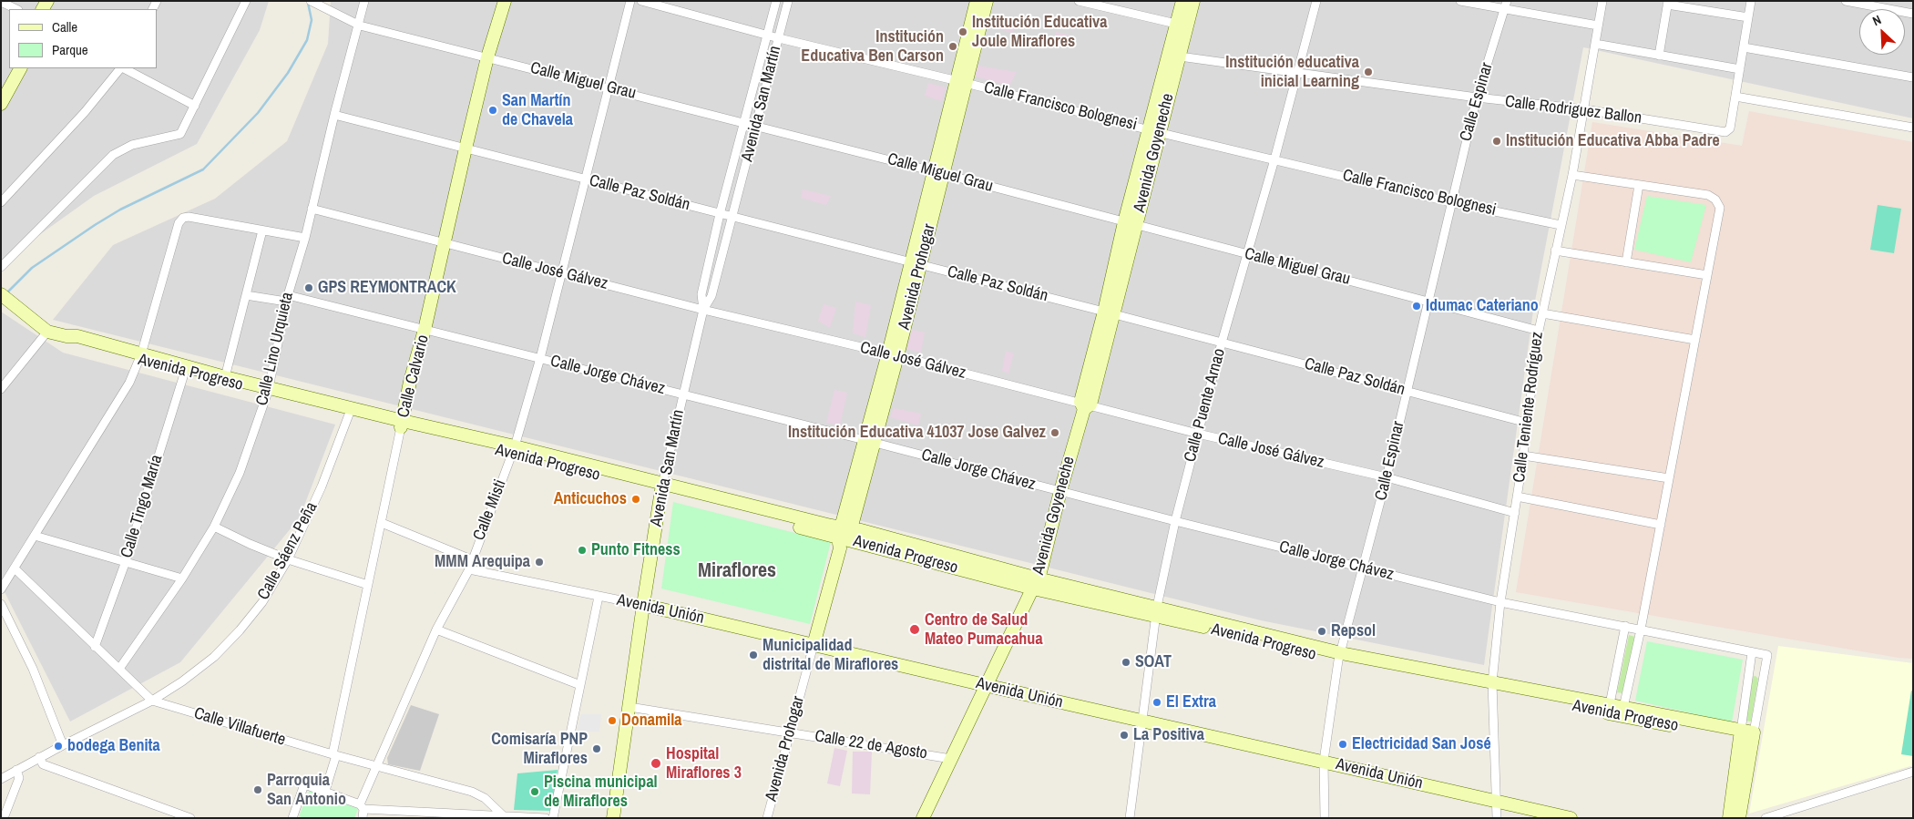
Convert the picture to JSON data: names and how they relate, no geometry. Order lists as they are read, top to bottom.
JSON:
{
  "streets": {
    "main road": [
      "Avenida San Martín",
      "Avenida Goyeneche",
      "Avenida Prohogar",
      "Avenida Progreso",
      "Calle Calvario",
      "Avenida Unión"
    ],
    "street": [
      "Calle Miguel Grau",
      "Calle Espinar",
      "Calle Francisco Bolognesi",
      "Calle Rodriguez Ballon",
      "Calle Paz Soldán",
      "Calle José Gálvez",
      "Calle Lino Urquieta",
      "Calle Jorge Chávez",
      "Calle Puente Arnao",
      "Calle Teniente Rodríguez",
      "Calle Tingo María",
      "Calle Misti",
      "Calle Sáenz Peña",
      "Calle Villafuerte",
      "Calle 22 de Agosto"
    ]
  },
  "crossings": [
    ["Calle Miguel Grau", "Calle Espinar"],
    ["Calle Miguel Grau", "Avenida San Martín"],
    ["Calle Miguel Grau", "Avenida Goyeneche"],
    ["Calle Miguel Grau", "Avenida Prohogar"],
    ["Calle Miguel Grau", "Calle Lino Urquieta"],
    ["Calle Miguel Grau", "Calle Calvario"],
    ["Calle Miguel Grau", "Calle Puente Arnao"],
    ["Calle Miguel Grau", "Calle Teniente Rodríguez"],
    ["Calle Miguel Grau", "Calle Misti"],
    ["Calle Espinar", "Calle Francisco Bolognesi"],
    ["Calle Espinar", "Calle Rodriguez Ballon"],
    ["Calle Espinar", "Calle Paz Soldán"],
    ["Calle Espinar", "Calle José Gálvez"],
    ["Calle Espinar", "Avenida Progreso"],
    ["Calle Espinar", "Calle Jorge Chávez"],
    ["Calle Espinar", "Avenida Unión"],
    ["Avenida San Martín", "Calle Francisco Bolognesi"],
    ["Avenida San Martín", "Calle Paz Soldán"],
    ["Avenida San Martín", "Calle José Gálvez"],
    ["Avenida San Martín", "Avenida Progreso"],
    ["Avenida San Martín", "Calle Jorge Chávez"],
    ["Avenida San Martín", "Avenida Unión"],
    ["Avenida San Martín", "Calle 22 de Agosto"],
    ["Calle Francisco Bolognesi", "Avenida Goyeneche"],
    ["Calle Francisco Bolognesi", "Avenida Prohogar"],
    ["Calle Francisco Bolognesi", "Calle Puente Arnao"],
    ["Calle Francisco Bolognesi", "Calle Teniente Rodríguez"],
    ["Calle Rodriguez Ballon", "Avenida Goyeneche"],
    ["Calle Rodriguez Ballon", "Calle Puente Arnao"],
    ["Calle Rodriguez Ballon", "Calle Teniente Rodríguez"],
    ["Avenida Goyeneche", "Calle Paz Soldán"],
    ["Avenida Goyeneche", "Calle José Gálvez"],
    ["Avenida Goyeneche", "Avenida Progreso"],
    ["Avenida Goyeneche", "Calle Jorge Chávez"],
    ["Avenida Goyeneche", "Avenida Unión"],
    ["Avenida Goyeneche", "Calle 22 de Agosto"],
    ["Calle Paz Soldán", "Avenida Prohogar"],
    ["Calle Paz Soldán", "Calle Lino Urquieta"],
    ["Calle Paz Soldán", "Calle Calvario"],
    ["Calle Paz Soldán", "Calle Puente Arnao"],
    ["Calle Paz Soldán", "Calle Teniente Rodríguez"],
    ["Calle Paz Soldán", "Calle Misti"],
    ["Calle José Gálvez", "Avenida Prohogar"],
    ["Calle José Gálvez", "Calle Lino Urquieta"],
    ["Calle José Gálvez", "Calle Calvario"],
    ["Calle José Gálvez", "Calle Puente Arnao"],
    ["Calle José Gálvez", "Calle Teniente Rodríguez"],
    ["Calle José Gálvez", "Calle Misti"],
    ["Avenida Prohogar", "Avenida Progreso"],
    ["Avenida Prohogar", "Calle Jorge Chávez"],
    ["Avenida Prohogar", "Avenida Unión"],
    ["Avenida Prohogar", "Calle 22 de Agosto"],
    ["Calle Lino Urquieta", "Avenida Progreso"],
    ["Calle Lino Urquieta", "Calle Jorge Chávez"],
    ["Calle Lino Urquieta", "Calle Villafuerte"],
    ["Avenida Progreso", "Calle Calvario"],
    ["Avenida Progreso", "Calle Puente Arnao"],
    ["Avenida Progreso", "Calle Teniente Rodríguez"],
    ["Avenida Progreso", "Calle Tingo María"],
    ["Avenida Progreso", "Calle Misti"],
    ["Avenida Progreso", "Calle Sáenz Peña"],
    ["Calle Jorge Chávez", "Calle Calvario"],
    ["Calle Jorge Chávez", "Calle Puente Arnao"],
    ["Calle Jorge Chávez", "Calle Teniente Rodríguez"],
    ["Calle Jorge Chávez", "Calle Misti"],
    ["Calle Calvario", "Calle Villafuerte"],
    ["Calle Puente Arnao", "Avenida Unión"],
    ["Calle Teniente Rodríguez", "Avenida Unión"],
    ["Calle Tingo María", "Calle Villafuerte"],
    ["Calle Misti", "Avenida Unión"],
    ["Calle Misti", "Calle Villafuerte"],
    ["Calle Sáenz Peña", "Calle Villafuerte"]
  ],
  "districts": ["Miraflores"],
  "places": [
    "Institución Educativa Joule Miraflores",
    "Institución Educativa Ben Carson",
    "Institución educativa inicial Learning",
    "San Martín de Chavela",
    "Institución Educativa Abba Padre",
    "GPS REYMONTRACK",
    "Idumac Cateriano",
    "Institución Educativa 41037 Jose Galvez",
    "Anticuchos",
    "Punto Fitness",
    "MMM Arequipa",
    "Centro de Salud Mateo Pumacahua",
    "Repsol",
    "Municipalidad distrital de Miraflores",
    "SOAT",
    "El Extra",
    "Donamila",
    "La Positiva",
    "Electricidad San José",
    "bodega Benita",
    "Comisaría PNP Miraflores",
    "Hospital Miraflores 3",
    "Parroquia San Antonio",
    "Piscina municipal de Miraflores"
  ],
  "legend": ["Calle", "Parque"],
  "north": "top left"
}
